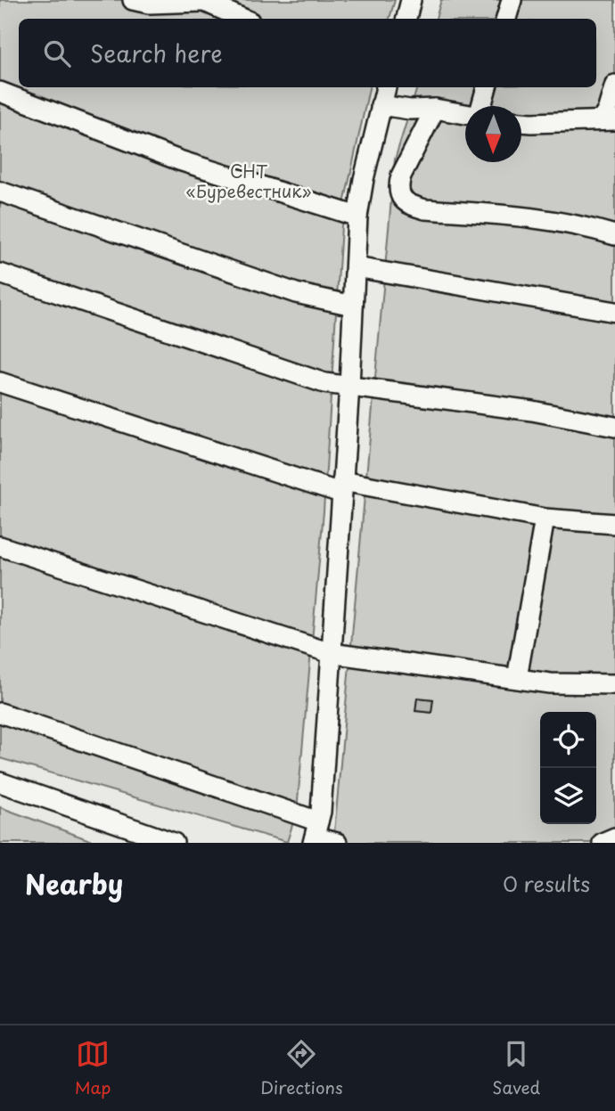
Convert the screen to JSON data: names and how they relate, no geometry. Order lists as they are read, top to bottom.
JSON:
{
  "parks": ["СНТ «Буревестник»"],
  "north": "bottom",
  "page": {
    "search": "Search here",
    "heading": ["Nearby", "0 results"],
    "nav": ["Map", "Directions", "Saved"]
  }
}
